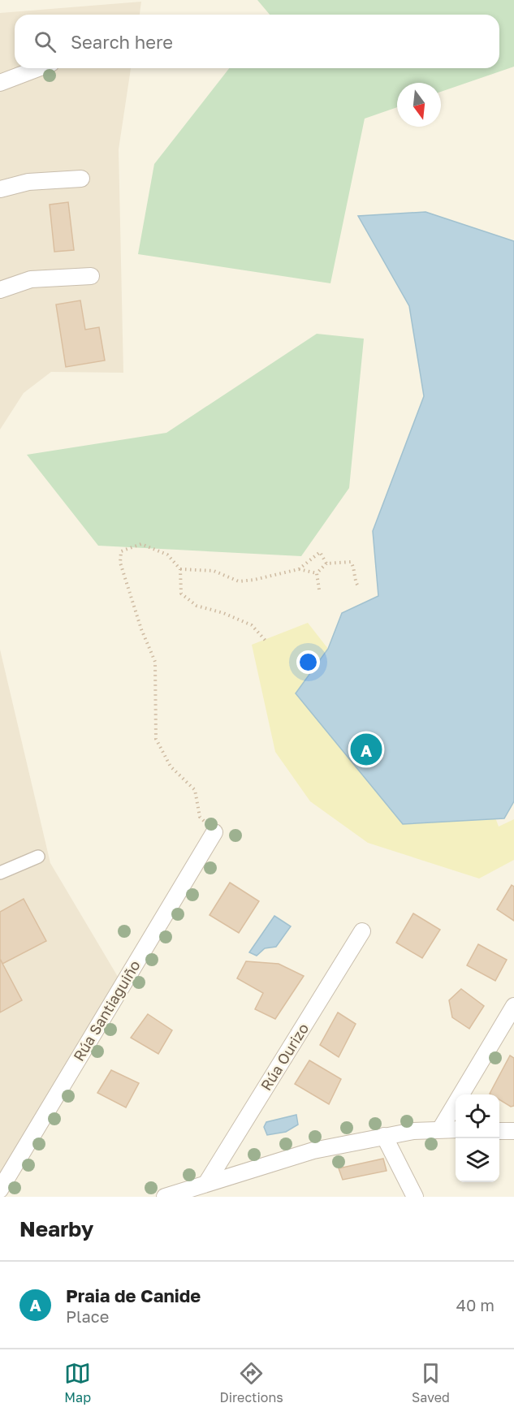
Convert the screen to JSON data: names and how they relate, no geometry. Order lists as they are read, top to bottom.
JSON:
{
  "streets": {
    "street": ["Rúa Santiaguiño", "Rúa Ourizo"]
  },
  "north": "bottom",
  "page": {
    "search": "Search here",
    "pins": "A",
    "heading": "Nearby",
    "list": [
      {
        "mark": "A",
        "name": "Praia de Canide",
        "note": "Place",
        "value": "40 m"
      }
    ],
    "nav": ["Map", "Directions", "Saved"]
  }
}
